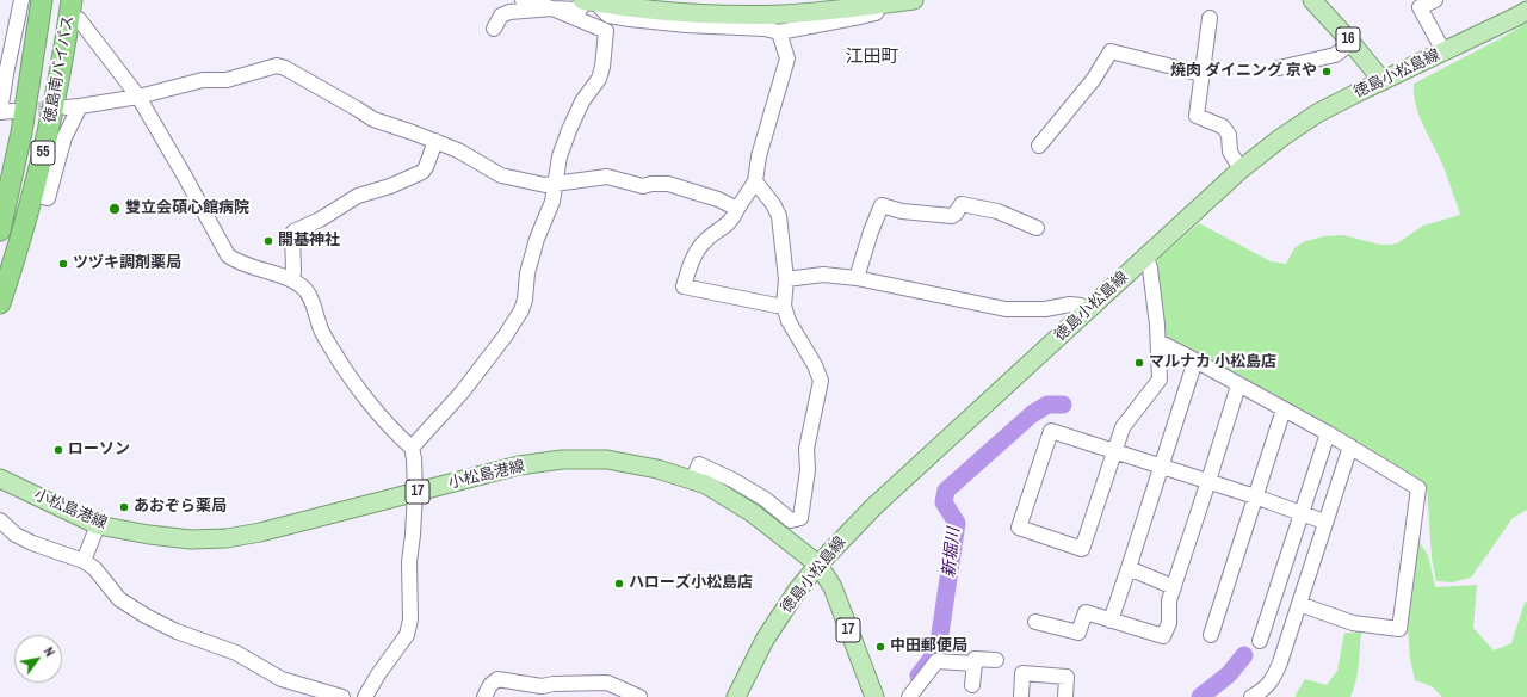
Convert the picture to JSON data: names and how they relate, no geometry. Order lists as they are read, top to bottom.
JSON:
{
  "streets": {
    "highway": ["徳島南バイパス", "55"],
    "main road": [
      "16",
      "徳島小松島線",
      "小松島港線",
      "17"
    ]
  },
  "crossings": [
    ["16", "徳島小松島線"],
    ["徳島小松島線", "小松島港線"]
  ],
  "districts": ["江田町"],
  "water": ["新堀川"],
  "places": [
    "焼肉 ダイニング 京や",
    "雙立会碩心館病院",
    "開基神社",
    "ツヅキ調剤薬局",
    "マルナカ 小松島店",
    "ローソン",
    "あおぞら薬局",
    "ハローズ小松島店",
    "中田郵便局"
  ],
  "north": "top right"
}
